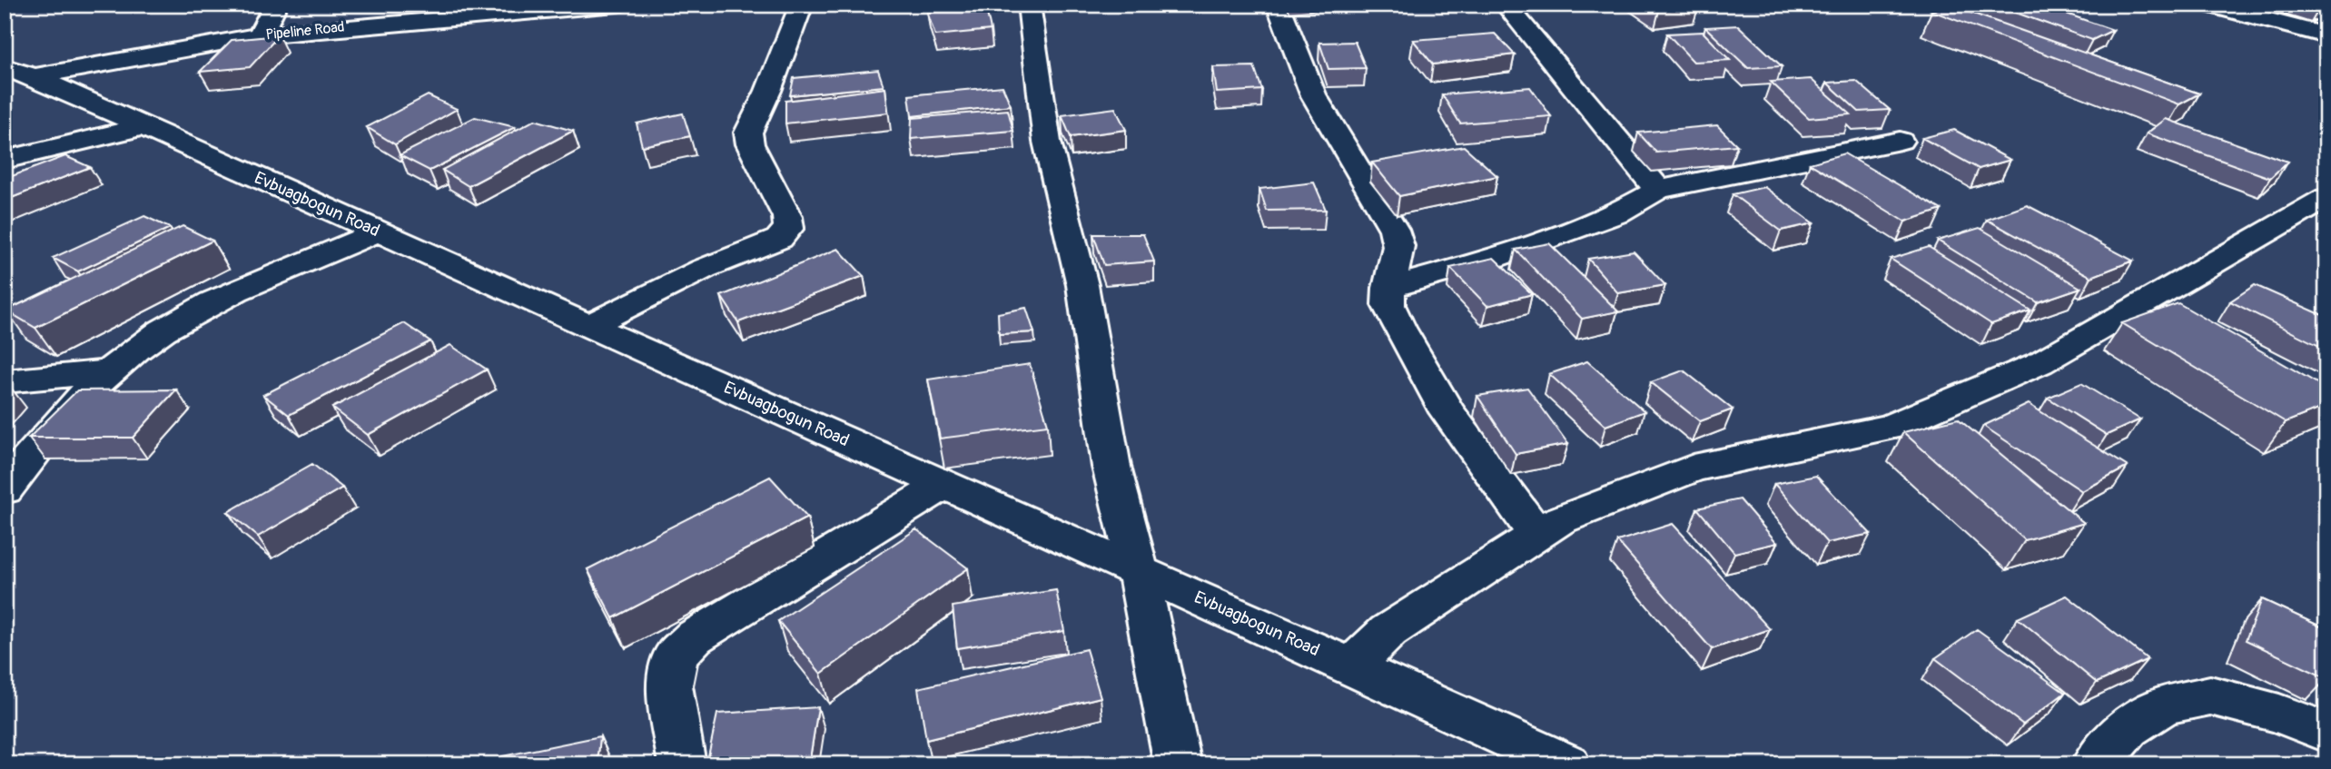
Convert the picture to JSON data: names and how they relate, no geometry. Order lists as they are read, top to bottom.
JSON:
{
  "streets": {
    "street": ["Pipeline Road", "Evbuagbogun Road"]
  },
  "crossings": [
    ["Pipeline Road", "Evbuagbogun Road"]
  ]
}
